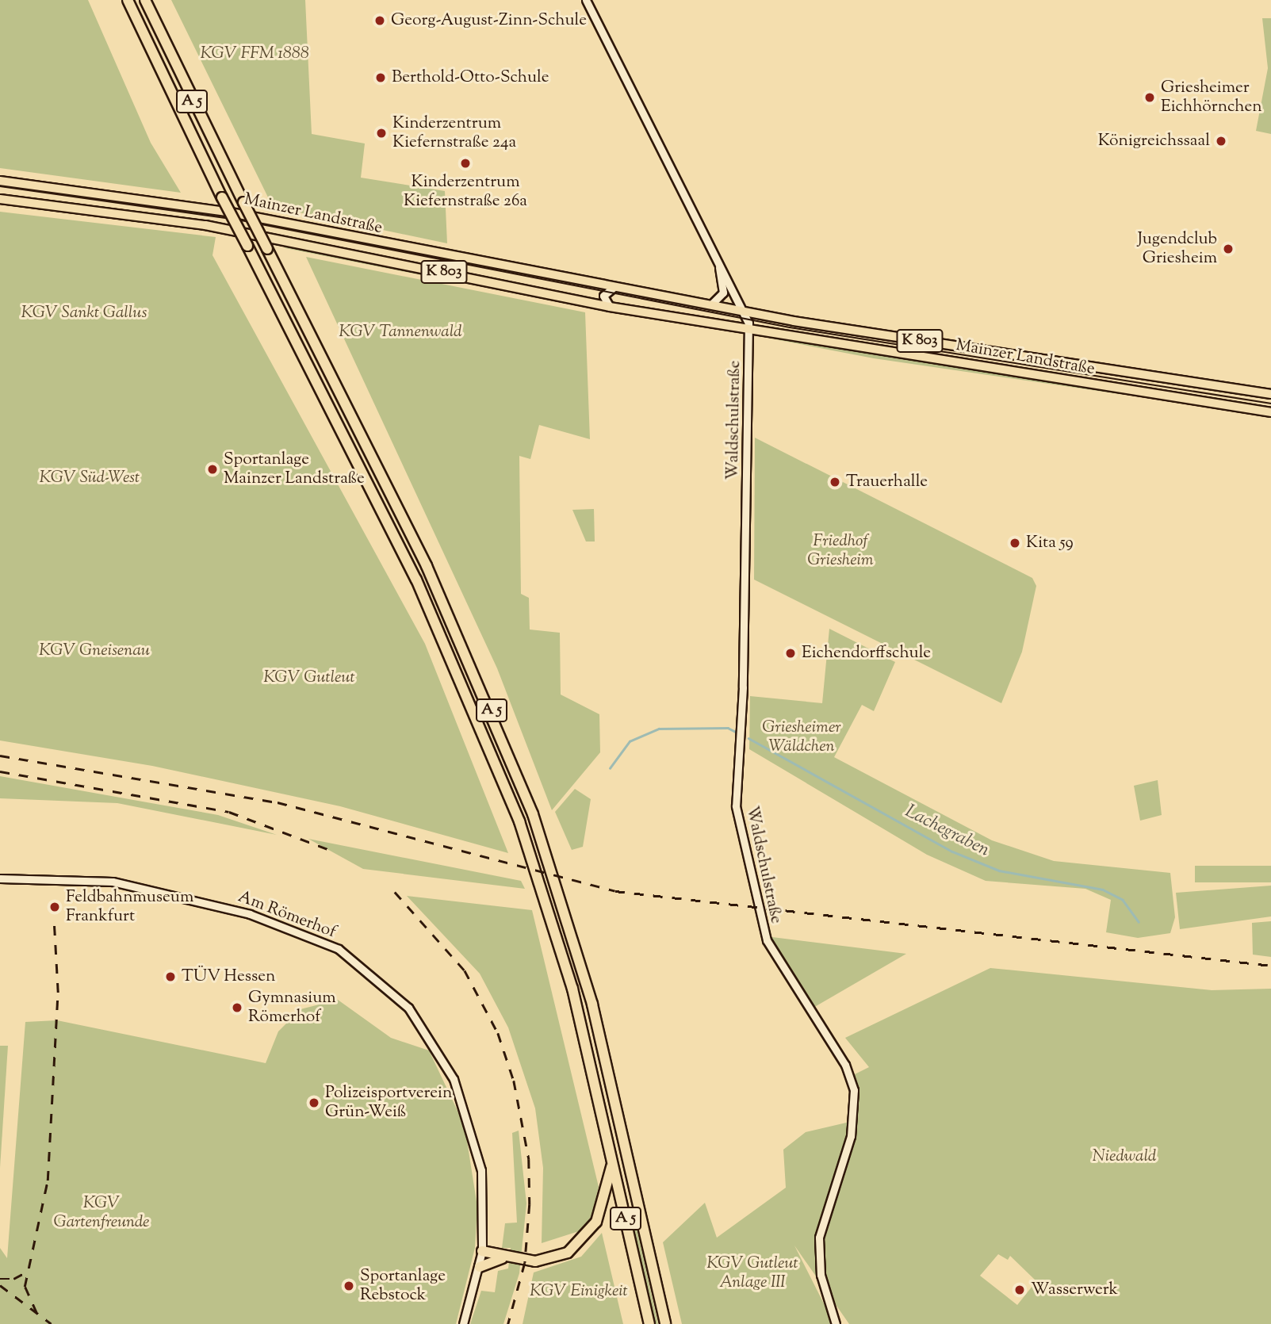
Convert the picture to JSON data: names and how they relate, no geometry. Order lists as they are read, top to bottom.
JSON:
{
  "streets": {
    "highway": ["A 5"],
    "main road": ["Mainzer Landstraße", "K 803"],
    "street": ["Waldschulstraße", "Am Römerhof"]
  },
  "crossings": [
    ["Mainzer Landstraße", "Waldschulstraße"]
  ],
  "water": ["Lachegraben"],
  "parks": [
    "KGV FFM 1888",
    "KGV Sankt Gallus",
    "KGV Tannenwald",
    "KGV Süd-West",
    "Friedhof Griesheim",
    "KGV Gneisenau",
    "KGV Gutleut",
    "Griesheimer Wäldchen",
    "Niedwald",
    "KGV Gartenfreunde",
    "KGV Gutleut Anlage III",
    "KGV Einigkeit"
  ],
  "places": [
    "Georg-August-Zinn-Schule",
    "Berthold-Otto-Schule",
    "Griesheimer Eichhörnchen",
    "Kinderzentrum Kiefernstraße 24a",
    "Königreichssaal",
    "Kinderzentrum Kiefernstraße 26a",
    "Jugendclub Griesheim",
    "Sportanlage Mainzer Landstraße",
    "Trauerhalle",
    "Kita 59",
    "Eichendorffschule",
    "Feldbahnmuseum Frankfurt",
    "TÜV Hessen",
    "Gymnasium Römerhof",
    "Polizeisportverein Grün-Weiß",
    "Sportanlage Rebstock",
    "Wasserwerk"
  ]
}
